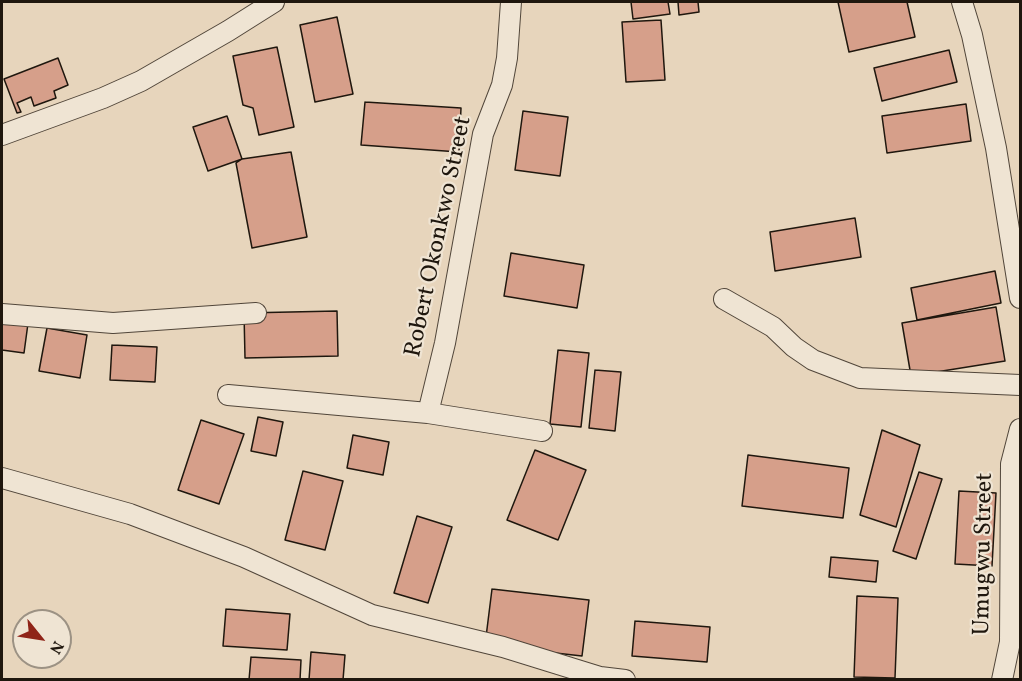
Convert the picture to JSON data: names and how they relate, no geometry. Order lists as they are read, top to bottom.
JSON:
{
  "streets": {
    "street": ["Robert Okonkwo Street", "Umugwu Street"]
  },
  "north": "bottom right"
}
